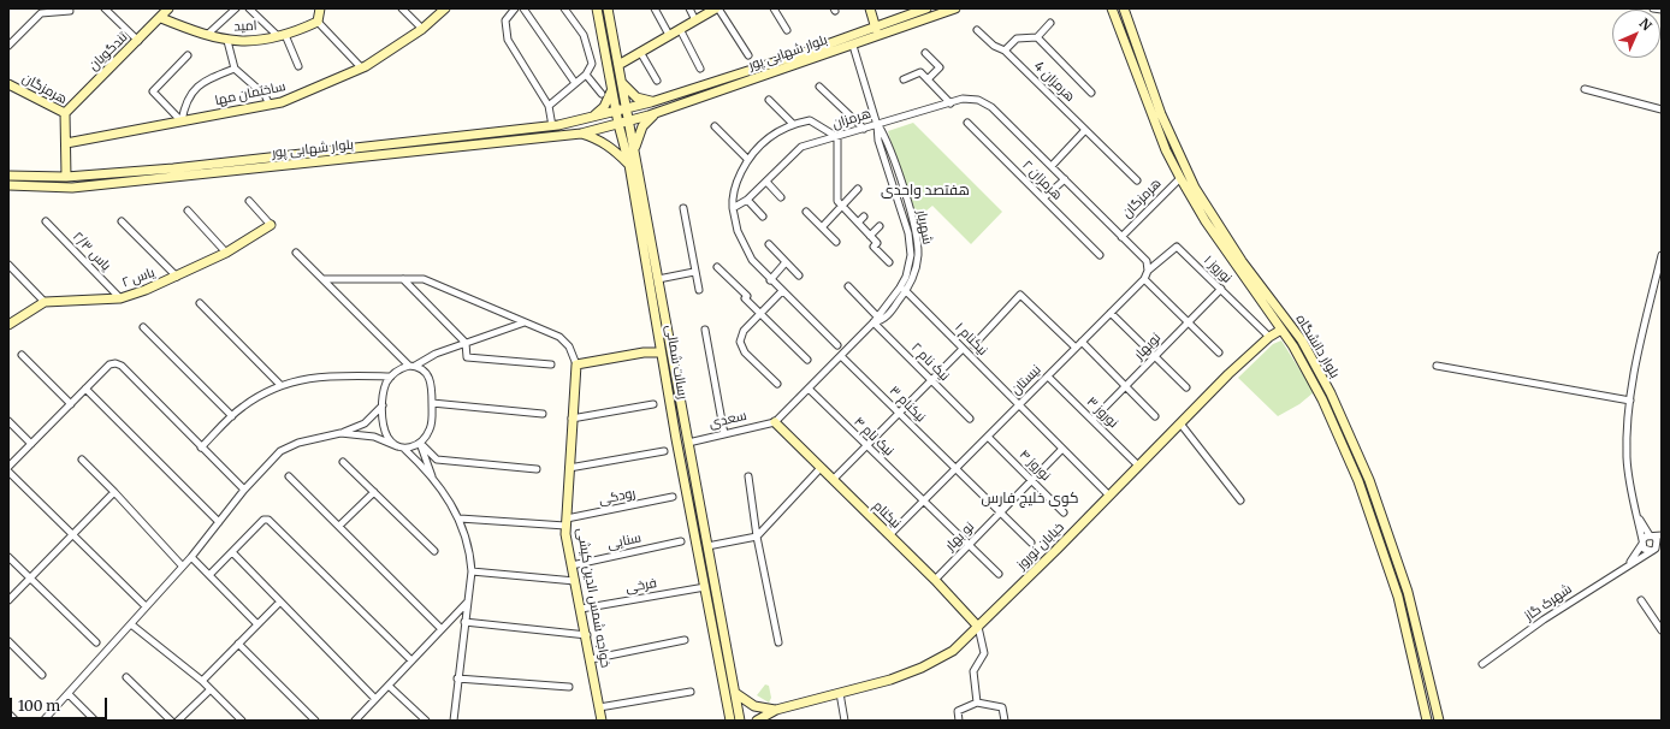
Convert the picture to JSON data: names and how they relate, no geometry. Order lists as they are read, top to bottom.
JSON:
{
  "streets": {
    "main road": [
      "امید",
      "تندگویان",
      "بلوار شهابی پور",
      "هرمزگان",
      "ساختمان مها",
      "یاس ۲",
      "بلوار دانشگاه",
      "رسالت شمالی",
      "نیکنام",
      "خیابان نوروز",
      "خواجه شمس الدين كيشی"
    ],
    "street": [
      "هرمزان 4",
      "هرمزان",
      "هرمزان ۲",
      "شهریار",
      "یاس ۲/۳",
      "نوروز ۱",
      "نیکنام ۱",
      "نوبهار",
      "نیک نام ۲",
      "نیستان",
      "نیکنام ۳",
      "نوروز ۳",
      "سعدی",
      "نیک نام ۴",
      "نوروز ۴",
      "رودکی",
      "نو بهار",
      "سنایی",
      "فرخی",
      "شهرک گاز"
    ]
  },
  "crossings": [
    ["امید", "تندگویان"],
    ["تندگویان", "هرمزگان"],
    ["بلوار شهابی پور", "هرمزگان"],
    ["بلوار شهابی پور", "شهریار"],
    ["بلوار شهابی پور", "رسالت شمالی"],
    ["هرمزگان", "ساختمان مها"],
    ["هرمزگان", "هرمزان"],
    ["هرمزگان", "بلوار دانشگاه"],
    ["هرمزان", "شهریار"],
    ["شهریار", "نیکنام ۱"],
    ["شهریار", "نیک نام ۲"],
    ["شهریار", "نیکنام ۳"],
    ["شهریار", "سعدی"],
    ["شهریار", "نیک نام ۴"],
    ["شهریار", "نیکنام"],
    ["یاس ۲/۳", "یاس ۲"],
    ["نوروز ۱", "نوبهار"],
    ["نوروز ۱", "نیستان"],
    ["نوروز ۱", "خیابان نوروز"],
    ["نیکنام ۱", "نیستان"],
    ["نیکنام ۱", "نو بهار"],
    ["نوبهار", "نوروز ۳"],
    ["بلوار دانشگاه", "خیابان نوروز"],
    ["رسالت شمالی", "سعدی"],
    ["رسالت شمالی", "خیابان نوروز"],
    ["رسالت شمالی", "فرخی"],
    ["نیستان", "نیکنام ۳"],
    ["نیستان", "نوروز ۳"],
    ["نیستان", "نیک نام ۴"],
    ["نیستان", "نوروز ۴"],
    ["نیستان", "نیکنام"],
    ["نیکنام ۳", "نو بهار"],
    ["نوروز ۳", "خیابان نوروز"],
    ["سعدی", "نیکنام"],
    ["نیک نام ۴", "نو بهار"],
    ["نوروز ۴", "نو بهار"],
    ["رودکی", "خواجه شمس الدين كيشی"],
    ["نیکنام", "نو بهار"],
    ["نیکنام", "خیابان نوروز"],
    ["سنایی", "خواجه شمس الدين كيشی"],
    ["فرخی", "خواجه شمس الدين كيشی"]
  ],
  "districts": ["هفتصد واحدی", "کوی خلیج فارس"],
  "scale_bar": "100 m",
  "north": "top right"
}
